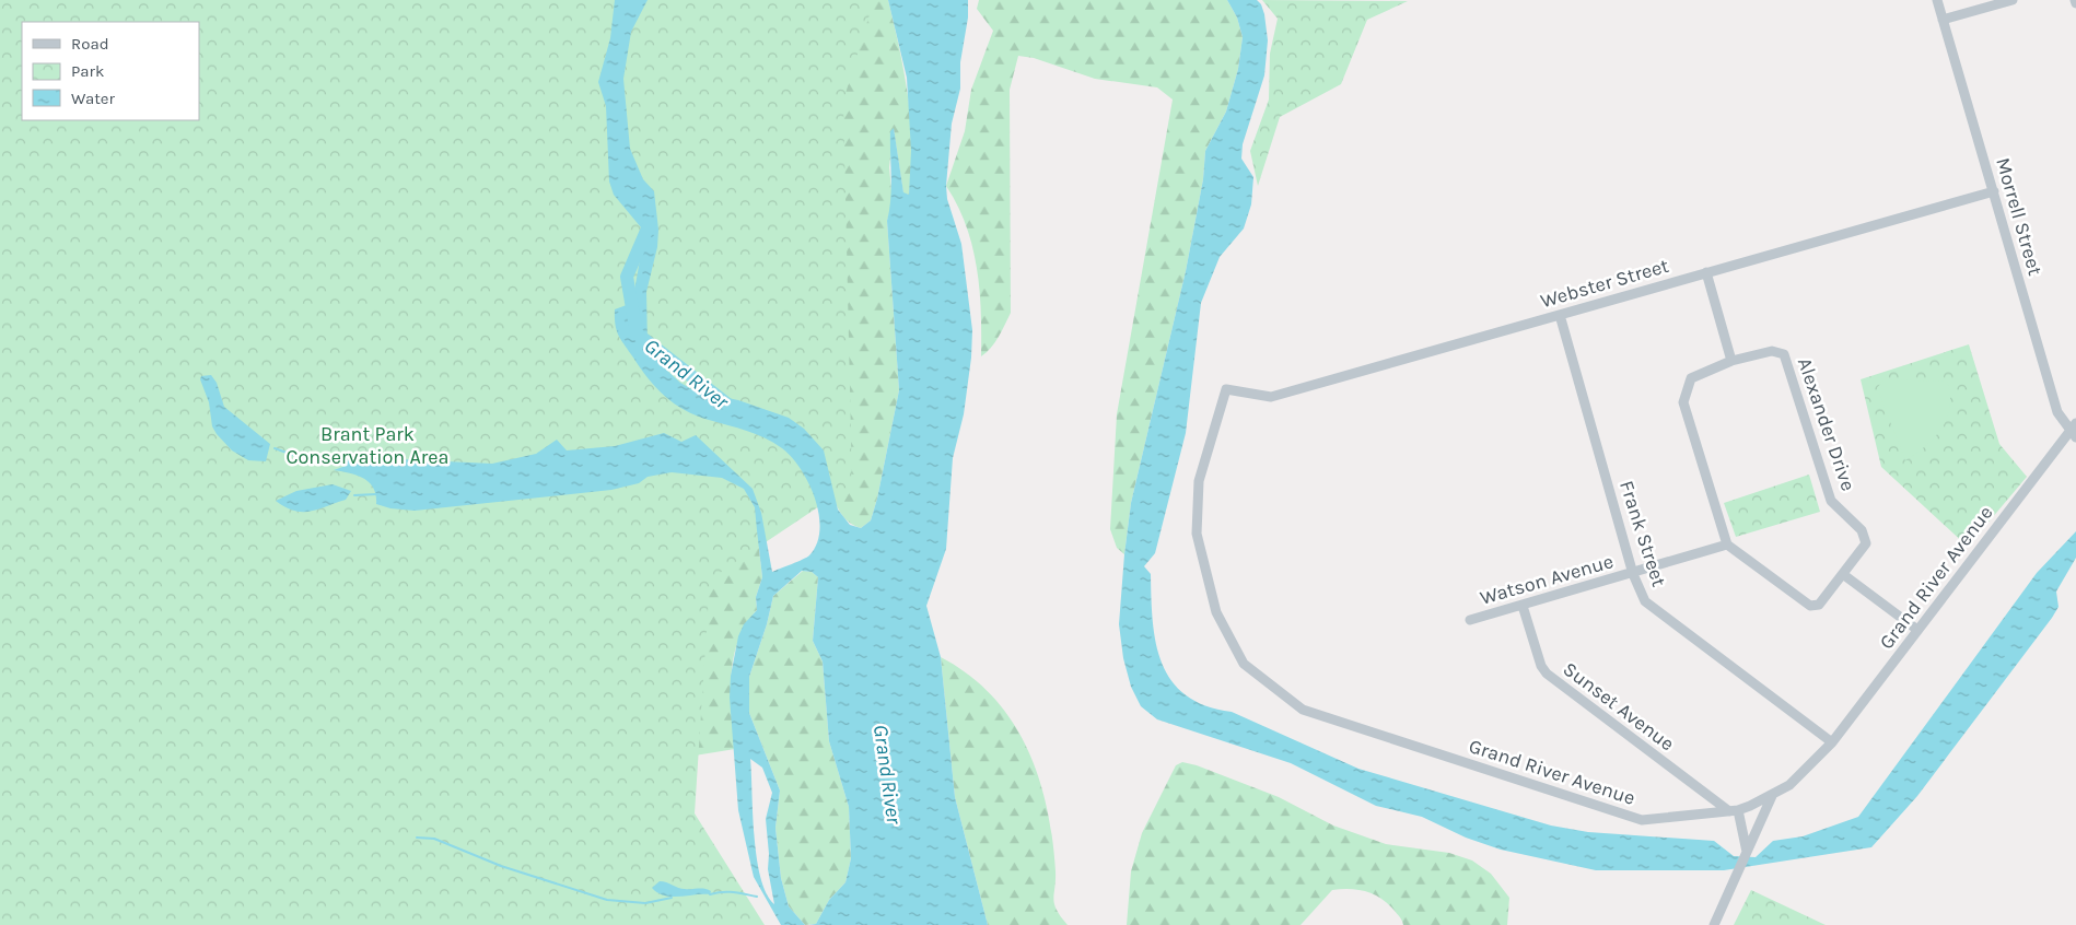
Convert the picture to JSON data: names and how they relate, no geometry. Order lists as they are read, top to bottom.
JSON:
{
  "streets": {
    "street": [
      "Morrell Street",
      "Webster Street",
      "Alexander Drive",
      "Frank Street",
      "Grand River Avenue",
      "Watson Avenue",
      "Sunset Avenue"
    ]
  },
  "crossings": [
    ["Morrell Street", "Webster Street"],
    ["Morrell Street", "Grand River Avenue"],
    ["Webster Street", "Frank Street"],
    ["Webster Street", "Grand River Avenue"],
    ["Alexander Drive", "Watson Avenue"],
    ["Frank Street", "Grand River Avenue"],
    ["Frank Street", "Watson Avenue"],
    ["Grand River Avenue", "Sunset Avenue"],
    ["Watson Avenue", "Sunset Avenue"]
  ],
  "water": ["Grand River"],
  "parks": ["Brant Park Conservation Area"],
  "legend": ["Road", "Park", "Water"]
}
